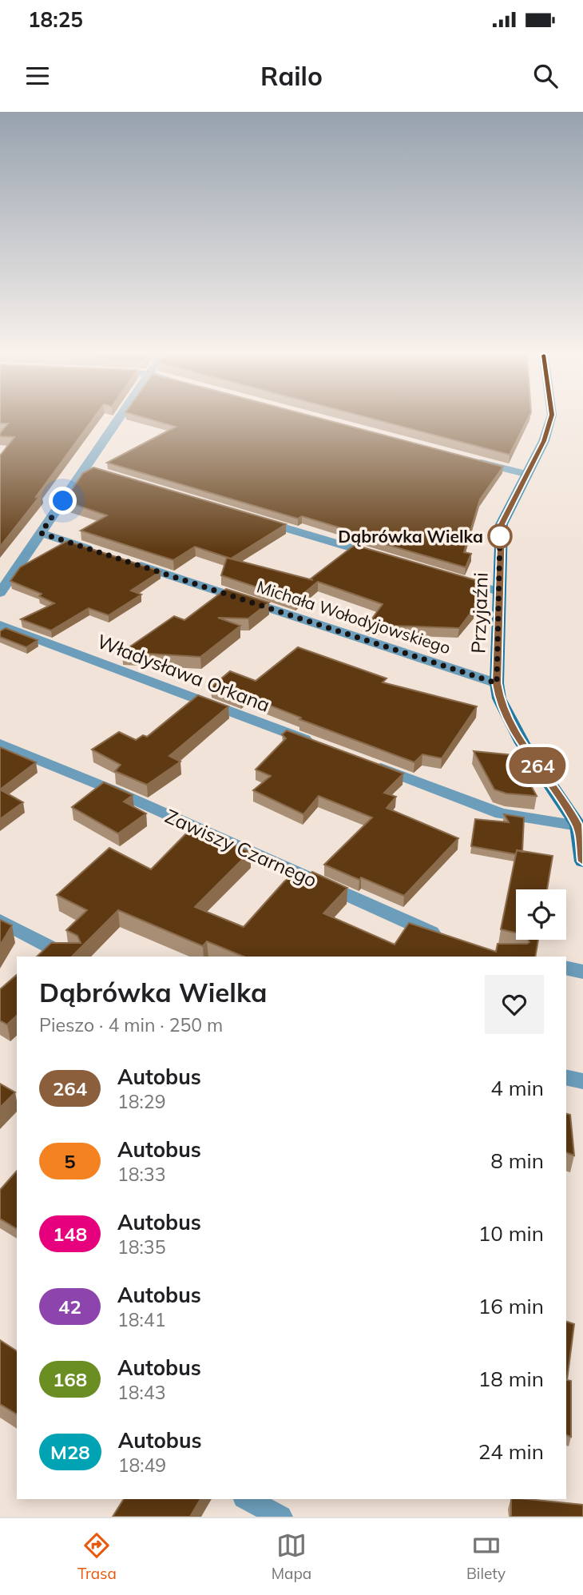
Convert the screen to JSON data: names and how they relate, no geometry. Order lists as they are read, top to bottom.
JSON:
{
  "streets": {
    "street": [
      "Przyjaźni",
      "Michała Wołodyjowskiego",
      "Władysława Orkana",
      "Zawiszy Czarnego"
    ]
  },
  "crossings": [
    ["Przyjaźni", "Michała Wołodyjowskiego"]
  ],
  "places": ["Dąbrówka Wielka"],
  "lines": ["bus line 264"],
  "page": {
    "status": "18:25",
    "header": "Railo",
    "on_map": "264",
    "heading": ["Dąbrówka Wielka", "Pieszo · 4 min · 250 m"],
    "list": [
      {
        "mark": "264",
        "name": "Autobus",
        "note": "18:29",
        "value": "4 min"
      },
      {
        "mark": "5",
        "name": "Autobus",
        "note": "18:33",
        "value": "8 min"
      },
      {
        "mark": "148",
        "name": "Autobus",
        "note": "18:35",
        "value": "10 min"
      },
      {
        "mark": "42",
        "name": "Autobus",
        "note": "18:41",
        "value": "16 min"
      },
      {
        "mark": "168",
        "name": "Autobus",
        "note": "18:43",
        "value": "18 min"
      },
      {
        "mark": "M28",
        "name": "Autobus",
        "note": "18:49",
        "value": "24 min"
      }
    ],
    "tabs": ["Trasa", "Mapa", "Bilety"]
  }
}
